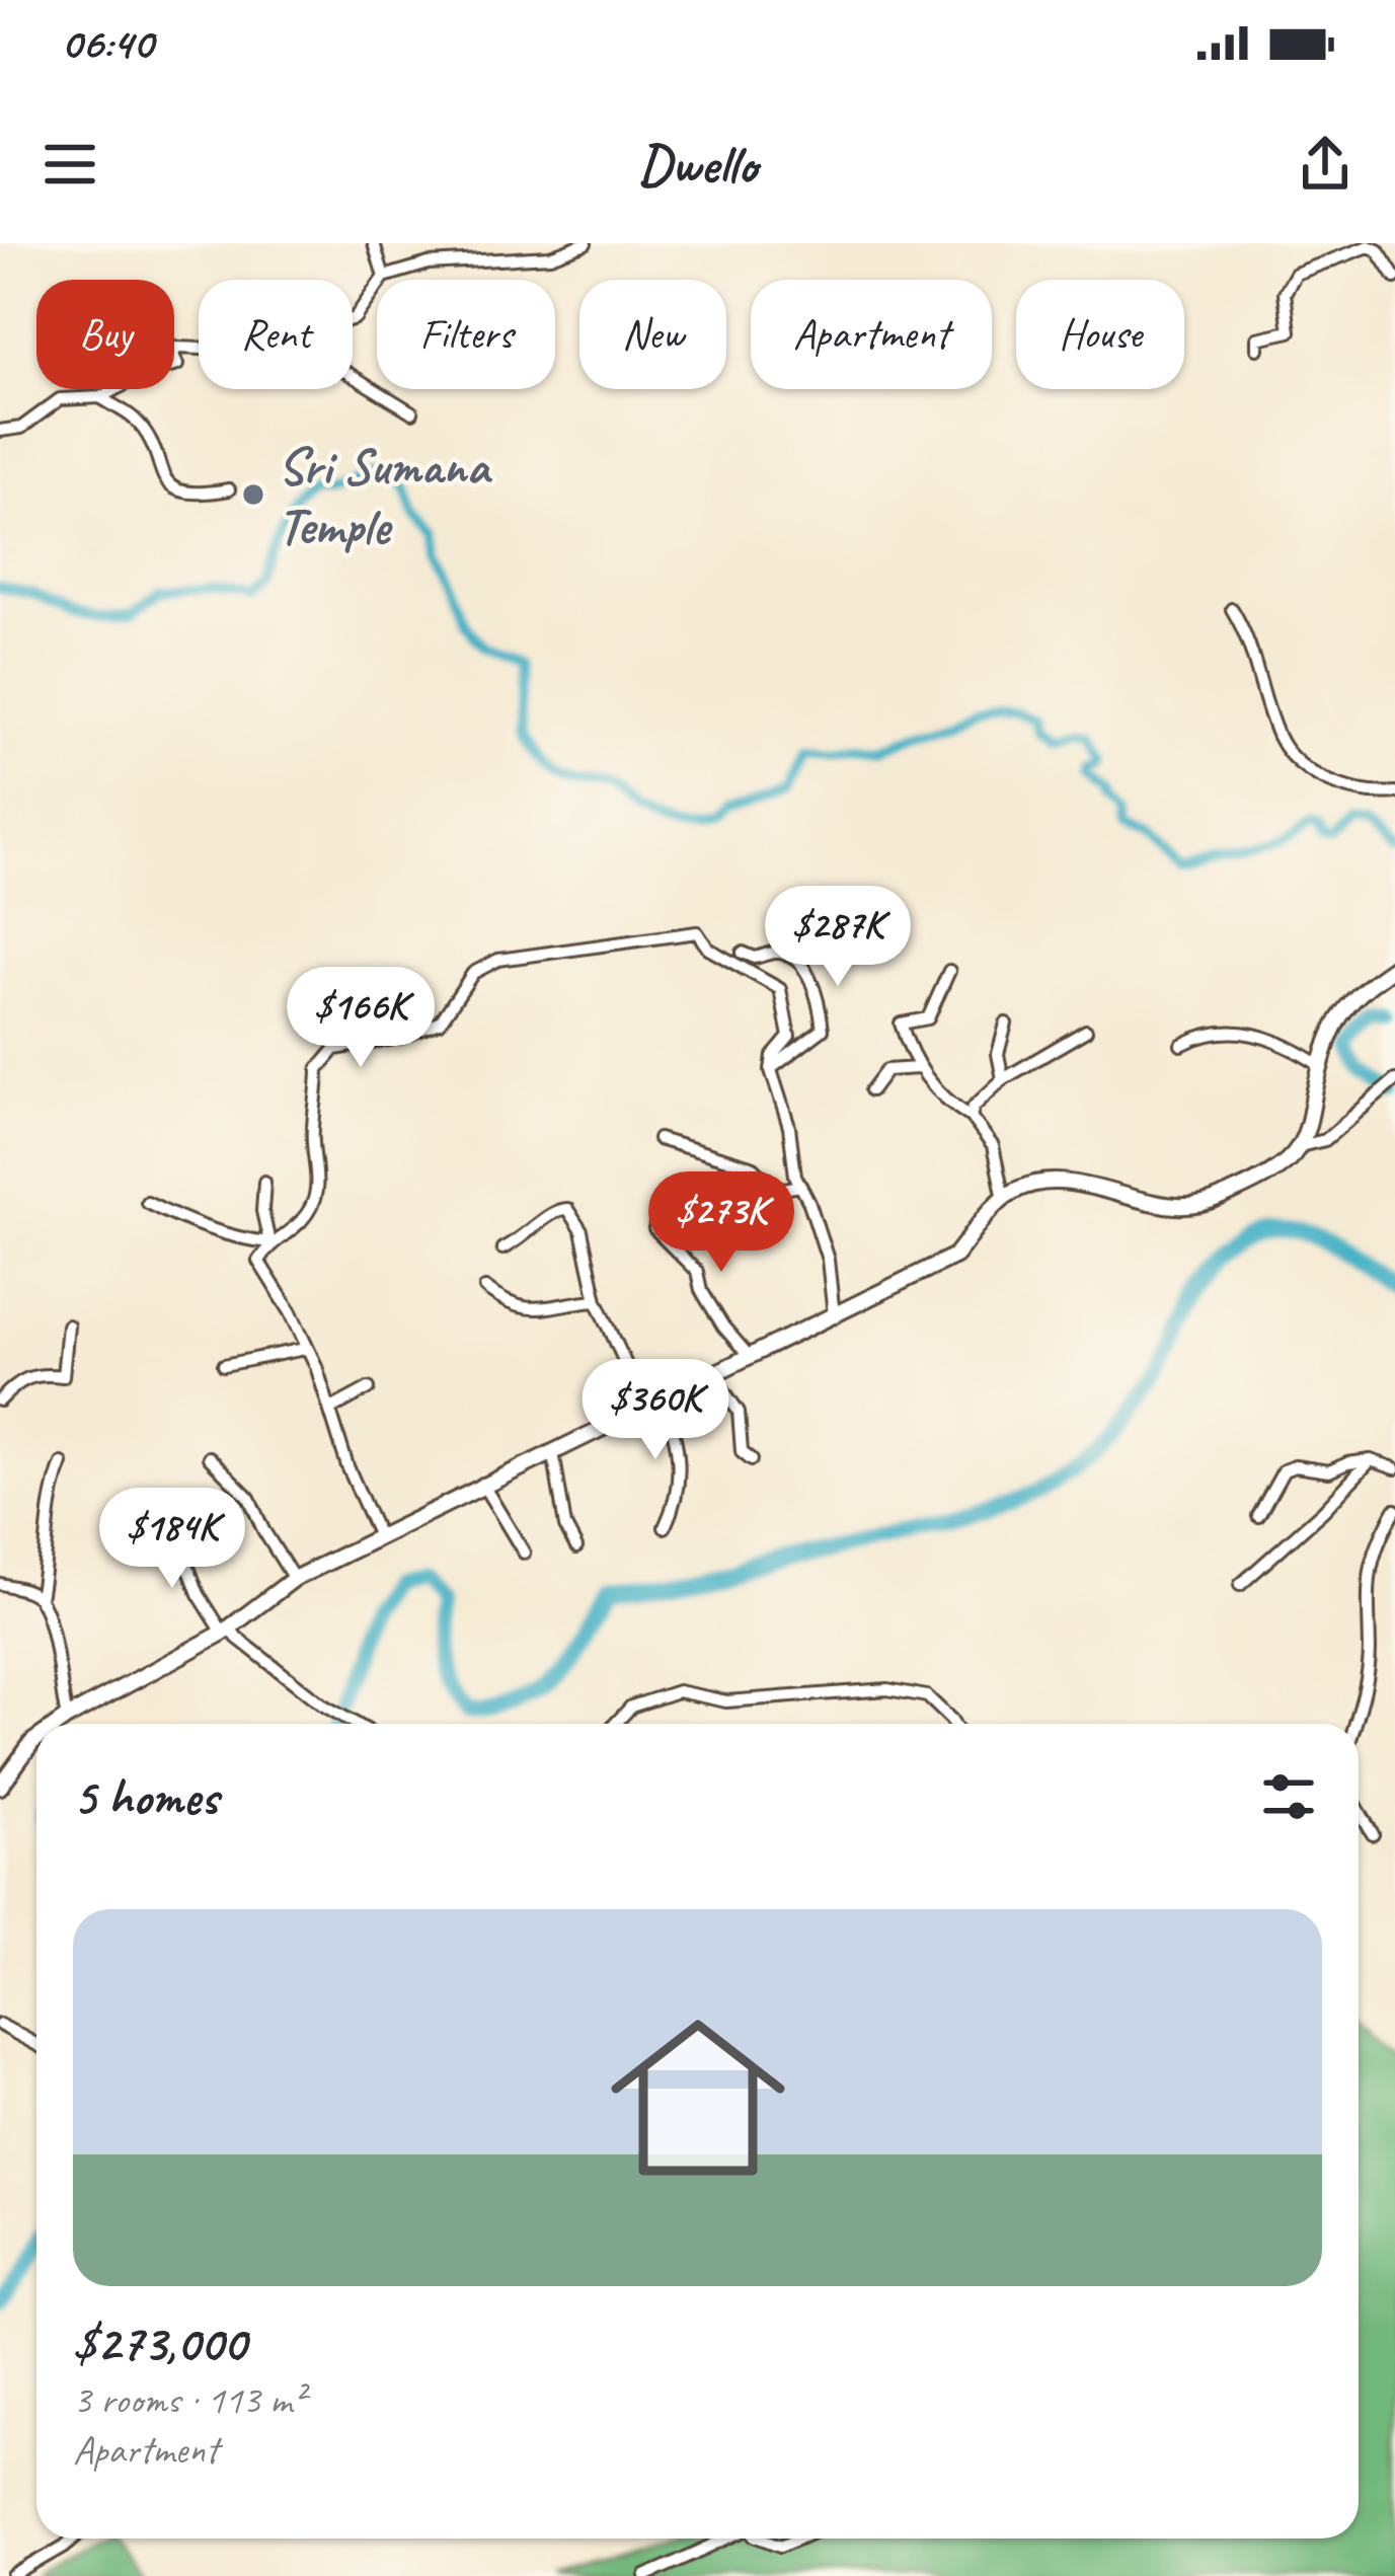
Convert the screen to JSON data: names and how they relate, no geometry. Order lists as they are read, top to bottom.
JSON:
{
  "places": ["Sri Sumana Temple"],
  "page": {
    "status": "06:40",
    "header": "Dwello",
    "chip": [
      "Buy",
      "Rent",
      "Filters",
      "New",
      "Apartment",
      "House"
    ],
    "price": [
      "$287K",
      "$166K",
      "$273K",
      "$360K",
      "$184K"
    ],
    "heading": "5 homes",
    "list": [
      {
        "name": "$273,000",
        "note": "3 rooms · 113 m² · Apartment"
      }
    ]
  }
}
